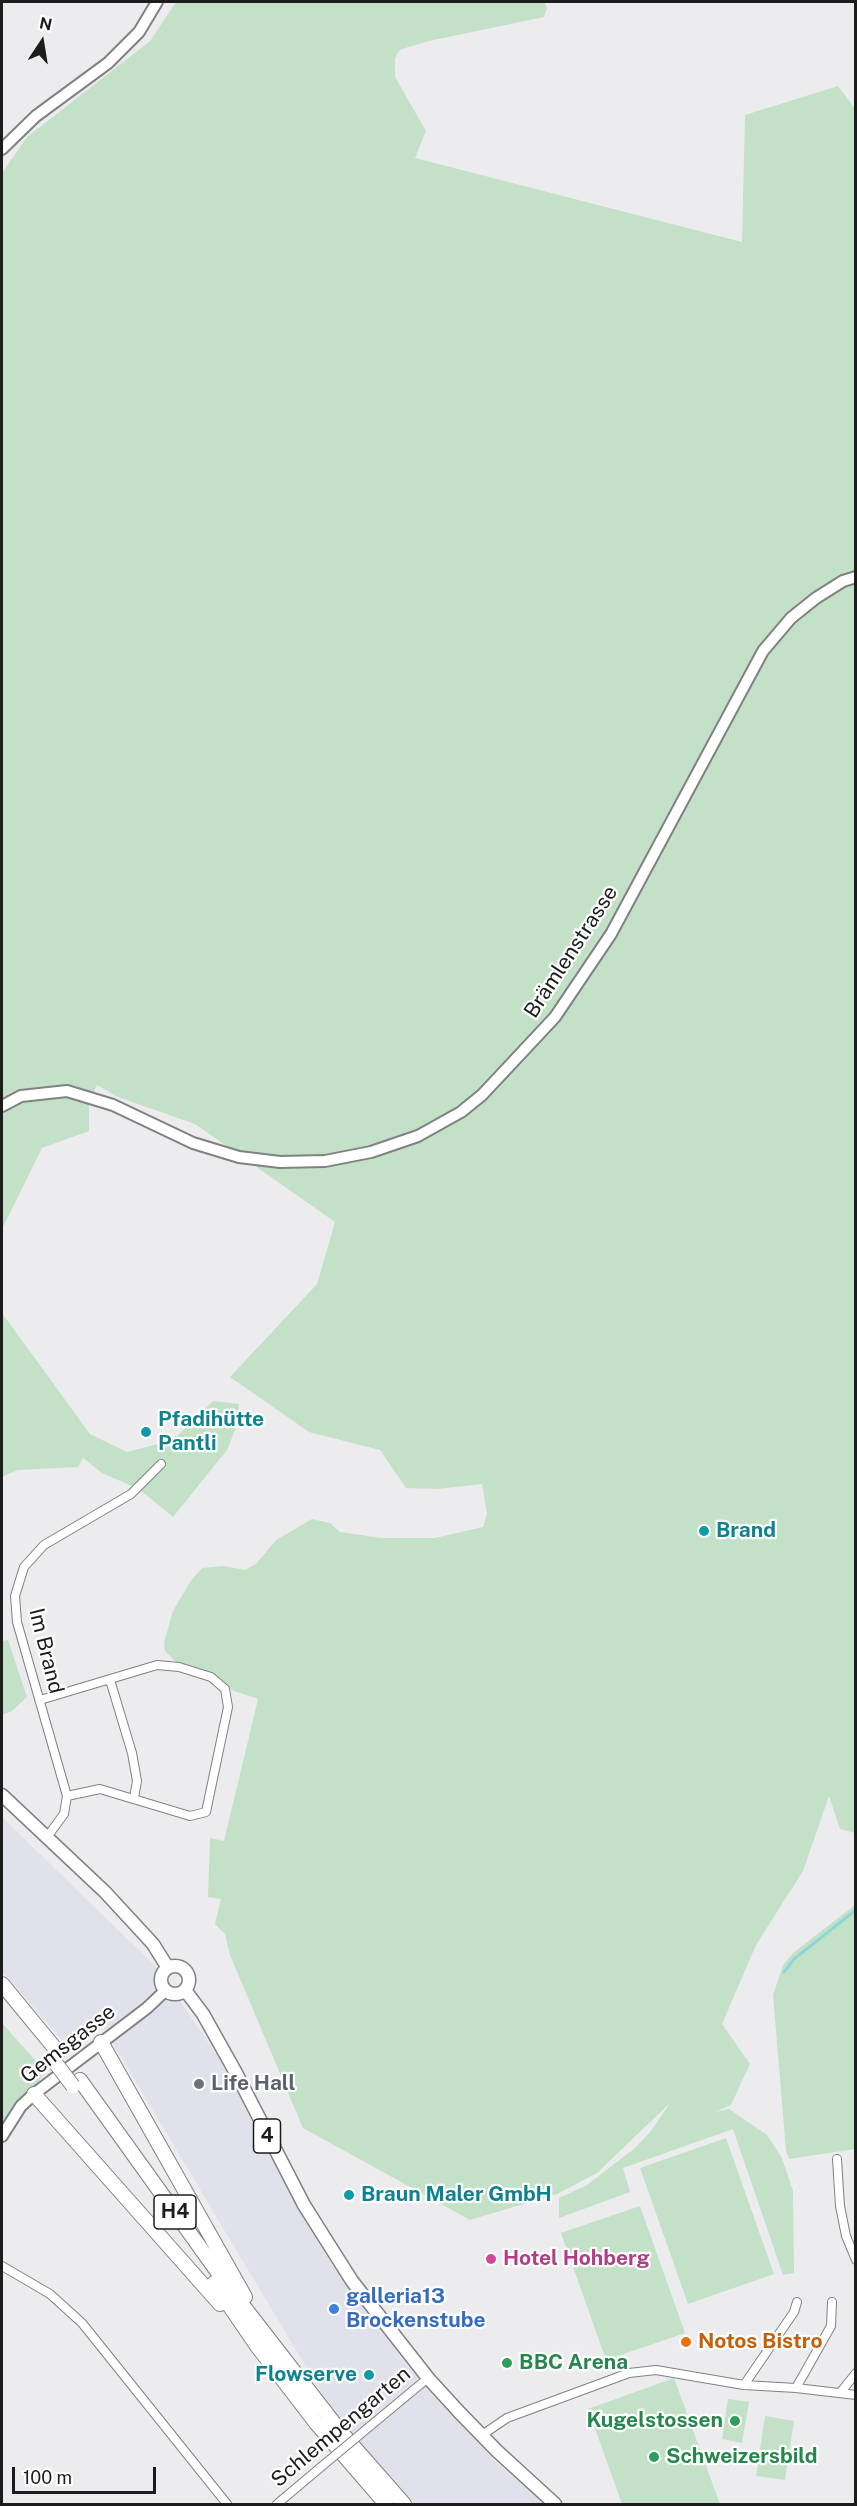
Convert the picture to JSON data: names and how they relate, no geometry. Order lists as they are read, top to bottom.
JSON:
{
  "streets": {
    "highway": ["H4"],
    "main road": ["4"],
    "street": [
      "Brämlenstrasse",
      "Im Brand",
      "Gemsgasse",
      "Schlempengarten"
    ]
  },
  "crossings": [
    ["Gemsgasse", "4"],
    ["4", "Schlempengarten"]
  ],
  "places": [
    "Pfadihütte Pantli",
    "Brand",
    "Life Hall",
    "Braun Maler GmbH",
    "Hotel Hohberg",
    "galleria13 Brockenstube",
    "Notos Bistro",
    "BBC Arena",
    "Flowserve",
    "Kugelstossen",
    "Schweizersbild"
  ],
  "scale_bar": "100 m",
  "north": "top"
}
